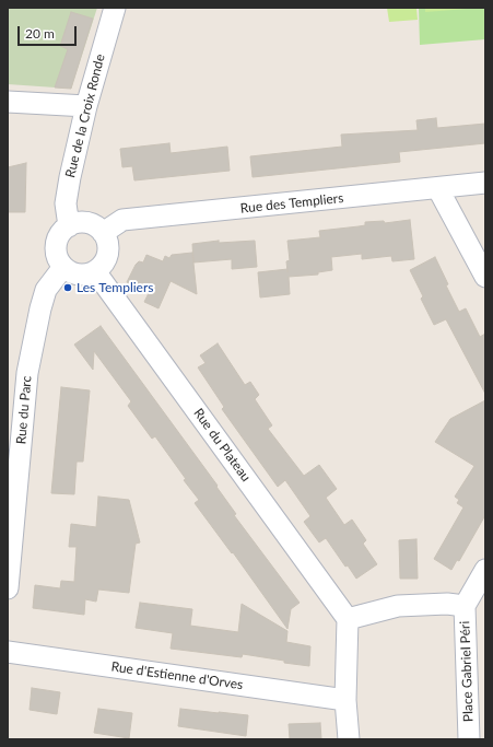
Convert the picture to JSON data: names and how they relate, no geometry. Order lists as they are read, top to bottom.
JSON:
{
  "streets": {
    "street": [
      "Rue de la Croix Ronde",
      "Rue des Templiers",
      "Rue du Parc",
      "Rue du Plateau",
      "Place Gabriel Péri",
      "Rue d'Estienne d'Orves"
    ]
  },
  "crossings": [
    ["Rue de la Croix Ronde", "Rue des Templiers"],
    ["Rue de la Croix Ronde", "Rue du Parc"],
    ["Rue de la Croix Ronde", "Rue du Plateau"],
    ["Rue des Templiers", "Rue du Parc"],
    ["Rue des Templiers", "Rue du Plateau"],
    ["Rue du Parc", "Rue du Plateau"],
    ["Rue du Plateau", "Place Gabriel Péri"]
  ],
  "places": ["Les Templiers"],
  "scale_bar": "20 m"
}
